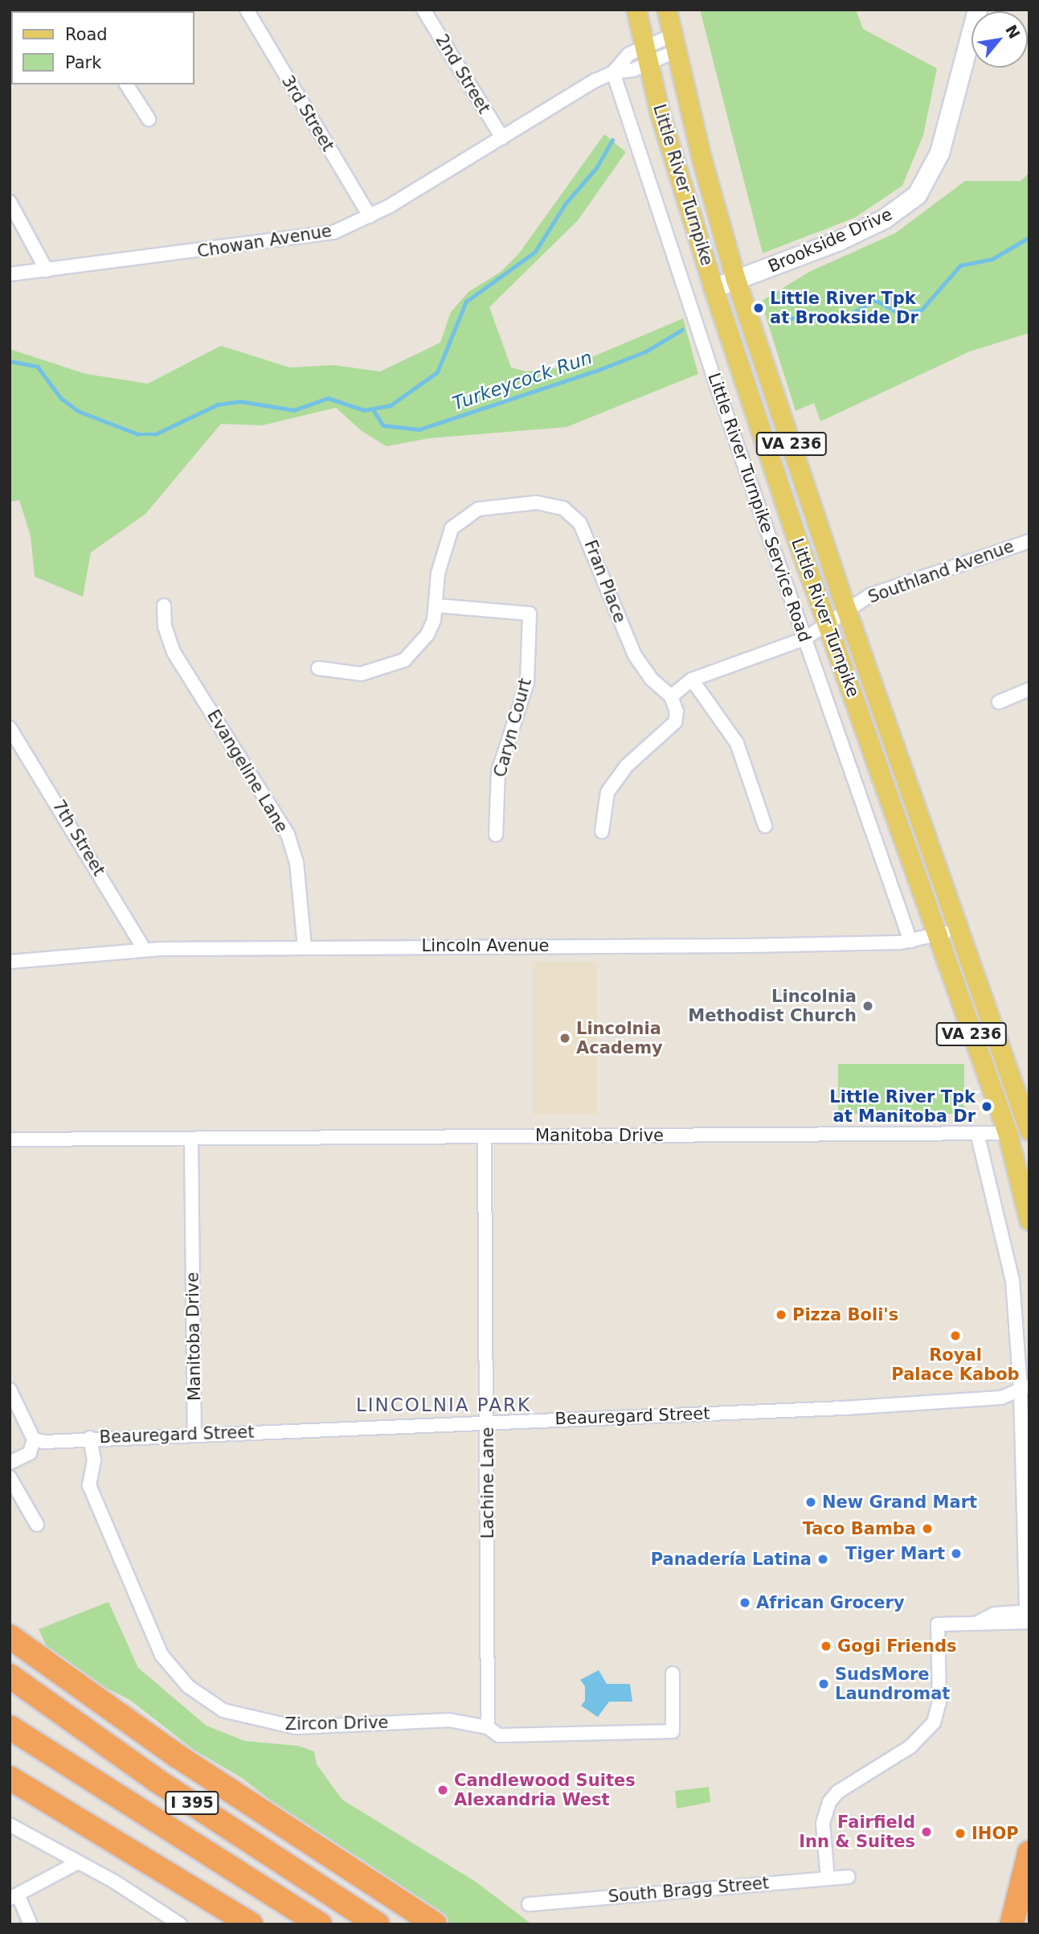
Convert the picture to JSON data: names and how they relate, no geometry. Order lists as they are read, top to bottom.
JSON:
{
  "streets": {
    "highway": ["I 395"],
    "main road": ["Little River Turnpike", "VA 236"],
    "street": [
      "2nd Street",
      "3rd Street",
      "Brookside Drive",
      "Chowan Avenue",
      "Little River Turnpike Service Road",
      "Southland Avenue",
      "Fran Place",
      "Caryn Court",
      "Evangeline Lane",
      "7th Street",
      "Lincoln Avenue",
      "Manitoba Drive",
      "Beauregard Street",
      "Lachine Lane",
      "Zircon Drive",
      "South Bragg Street"
    ]
  },
  "crossings": [
    ["2nd Street", "Chowan Avenue"],
    ["3rd Street", "Chowan Avenue"],
    ["Little River Turnpike", "Brookside Drive"],
    ["Little River Turnpike", "Chowan Avenue"],
    ["Little River Turnpike", "Southland Avenue"],
    ["Little River Turnpike", "Lincoln Avenue"],
    ["Little River Turnpike", "Manitoba Drive"],
    ["Chowan Avenue", "Little River Turnpike Service Road"],
    ["Little River Turnpike Service Road", "Southland Avenue"],
    ["Little River Turnpike Service Road", "Lincoln Avenue"],
    ["Southland Avenue", "Fran Place"],
    ["Fran Place", "Caryn Court"],
    ["Evangeline Lane", "Lincoln Avenue"],
    ["7th Street", "Lincoln Avenue"],
    ["Manitoba Drive", "Beauregard Street"],
    ["Manitoba Drive", "Lachine Lane"],
    ["Beauregard Street", "Lachine Lane"],
    ["Beauregard Street", "Zircon Drive"],
    ["Lachine Lane", "Zircon Drive"]
  ],
  "districts": ["LINCOLNIA PARK"],
  "water": ["Turkeycock Run"],
  "places": [
    "Little River Tpk at Brookside Dr",
    "Lincolnia Methodist Church",
    "Lincolnia Academy",
    "Little River Tpk at Manitoba Dr",
    "Pizza Boli's",
    "Royal Palace Kabob",
    "New Grand Mart",
    "Taco Bamba",
    "Tiger Mart",
    "Panadería Latina",
    "African Grocery",
    "Gogi Friends",
    "SudsMore Laundromat",
    "Candlewood Suites Alexandria West",
    "Fairfield Inn & Suites",
    "IHOP"
  ],
  "legend": ["Road", "Park"],
  "north": "top right"
}
